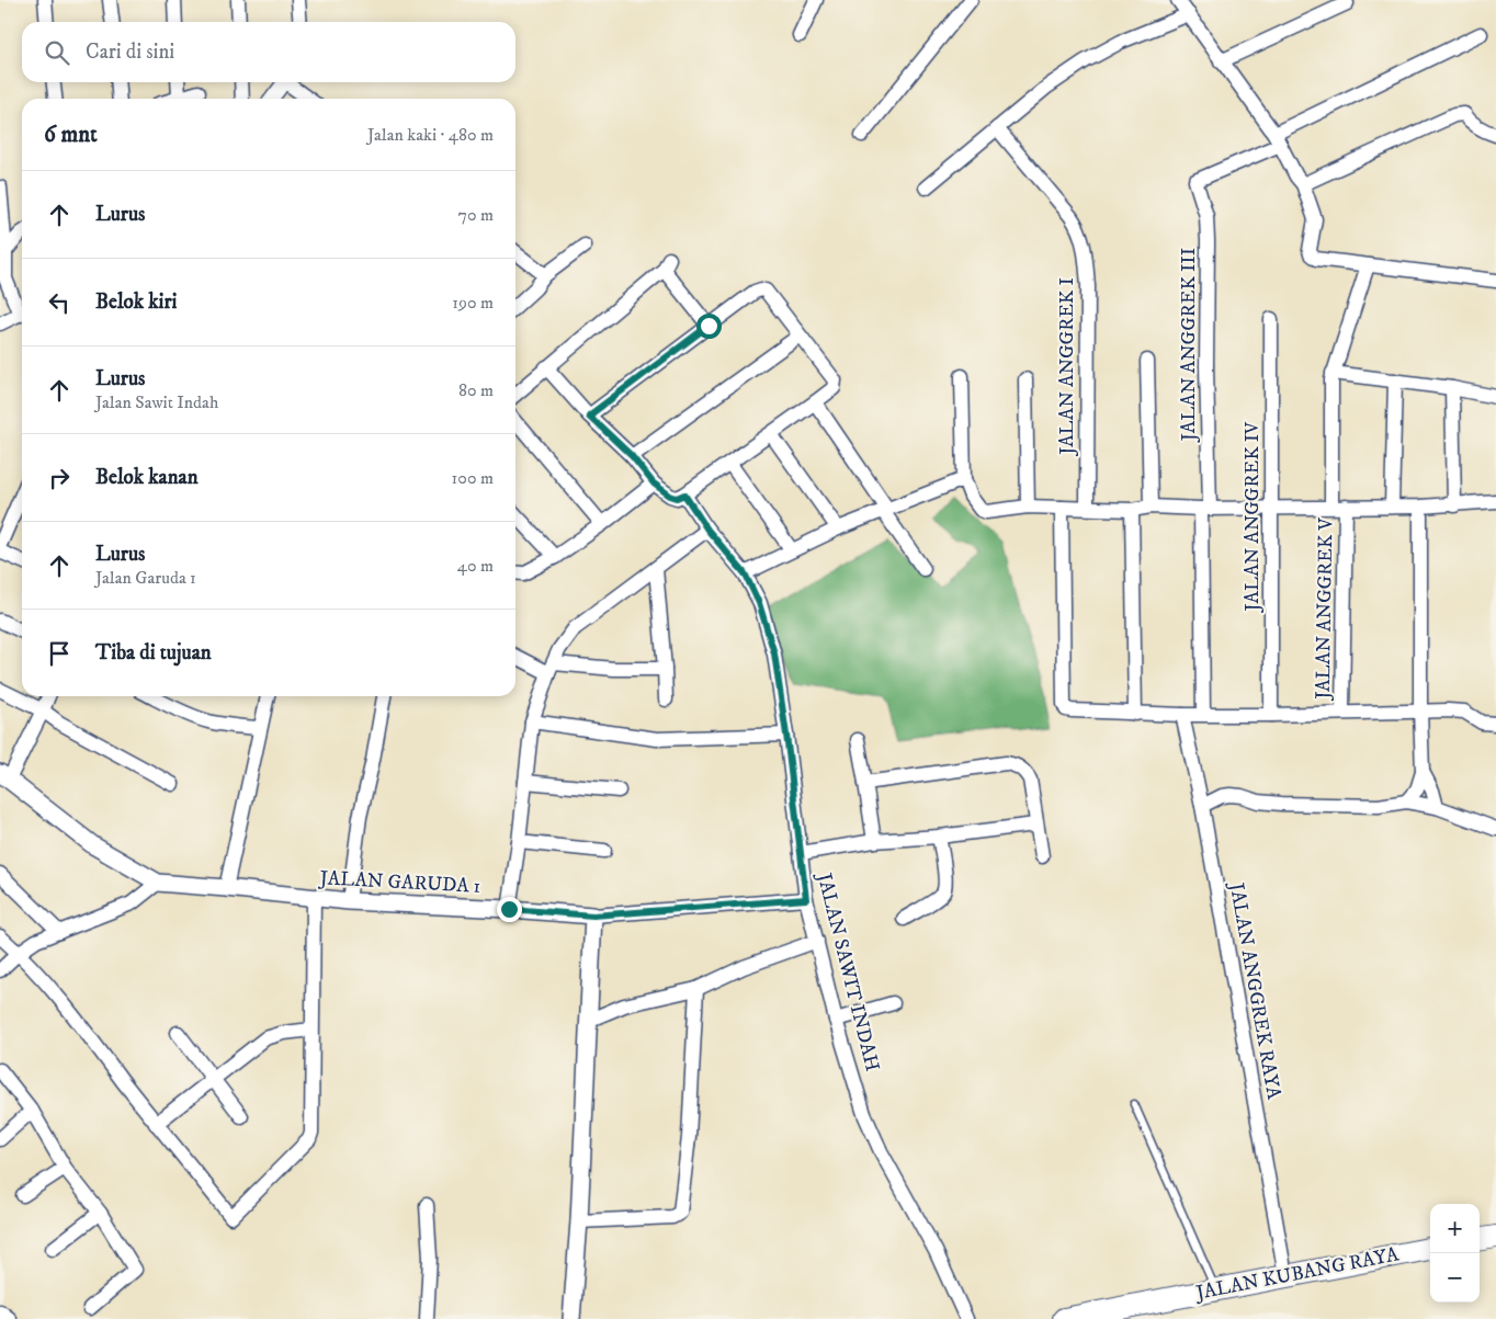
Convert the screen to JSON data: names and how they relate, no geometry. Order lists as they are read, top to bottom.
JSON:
{
  "streets": {
    "highway": ["JALAN KUBANG RAYA"],
    "street": [
      "JALAN ANGGREK III",
      "JALAN ANGGREK I",
      "JALAN ANGGREK IV",
      "JALAN ANGGREK V",
      "JALAN GARUDA 1",
      "JALAN SAWIT INDAH",
      "JALAN ANGGREK RAYA"
    ]
  },
  "crossings": [
    ["JALAN ANGGREK RAYA", "JALAN KUBANG RAYA"]
  ],
  "page": {
    "search": "Cari di sini",
    "heading": ["6 mnt", "Jalan kaki · 480 m"],
    "list": [
      ["Lurus", "70 m"],
      ["Belok kiri", "190 m"],
      ["Lurus", "Jalan Sawit Indah", "80 m"],
      ["Belok kanan", "100 m"],
      ["Lurus", "Jalan Garuda 1", "40 m"],
      "Tiba di tujuan"
    ],
    "map_buttons": ["+", "−"]
  }
}
